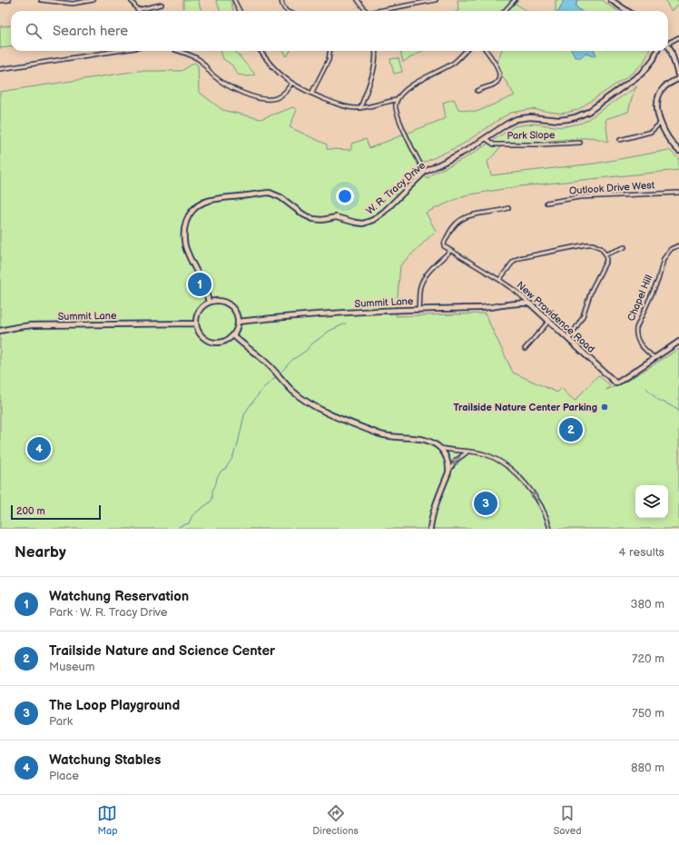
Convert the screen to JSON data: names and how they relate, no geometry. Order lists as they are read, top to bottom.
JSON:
{
  "streets": {
    "street": [
      "Park Slope",
      "W. R. Tracy Drive",
      "Outlook Drive West",
      "Chapel Hill",
      "Summit Lane",
      "New Providence Road"
    ]
  },
  "crossings": [
    ["Park Slope", "W. R. Tracy Drive"],
    ["W. R. Tracy Drive", "Summit Lane"],
    ["Chapel Hill", "New Providence Road"],
    ["Summit Lane", "New Providence Road"]
  ],
  "places": ["Trailside Nature Center Parking"],
  "scale_bar": "200 m",
  "page": {
    "search": "Search here",
    "pins": [
      "1",
      "2",
      "4",
      "3"
    ],
    "scale": "200 m",
    "heading": ["Nearby", "4 results"],
    "list": [
      {
        "mark": "1",
        "name": "Watchung Reservation",
        "note": "Park · W. R. Tracy Drive",
        "value": "380 m"
      },
      {
        "mark": "2",
        "name": "Trailside Nature and Science Center",
        "note": "Museum",
        "value": "720 m"
      },
      {
        "mark": "3",
        "name": "The Loop Playground",
        "note": "Park",
        "value": "750 m"
      },
      {
        "mark": "4",
        "name": "Watchung Stables",
        "note": "Place",
        "value": "880 m"
      }
    ],
    "nav": ["Map", "Directions", "Saved"]
  }
}
